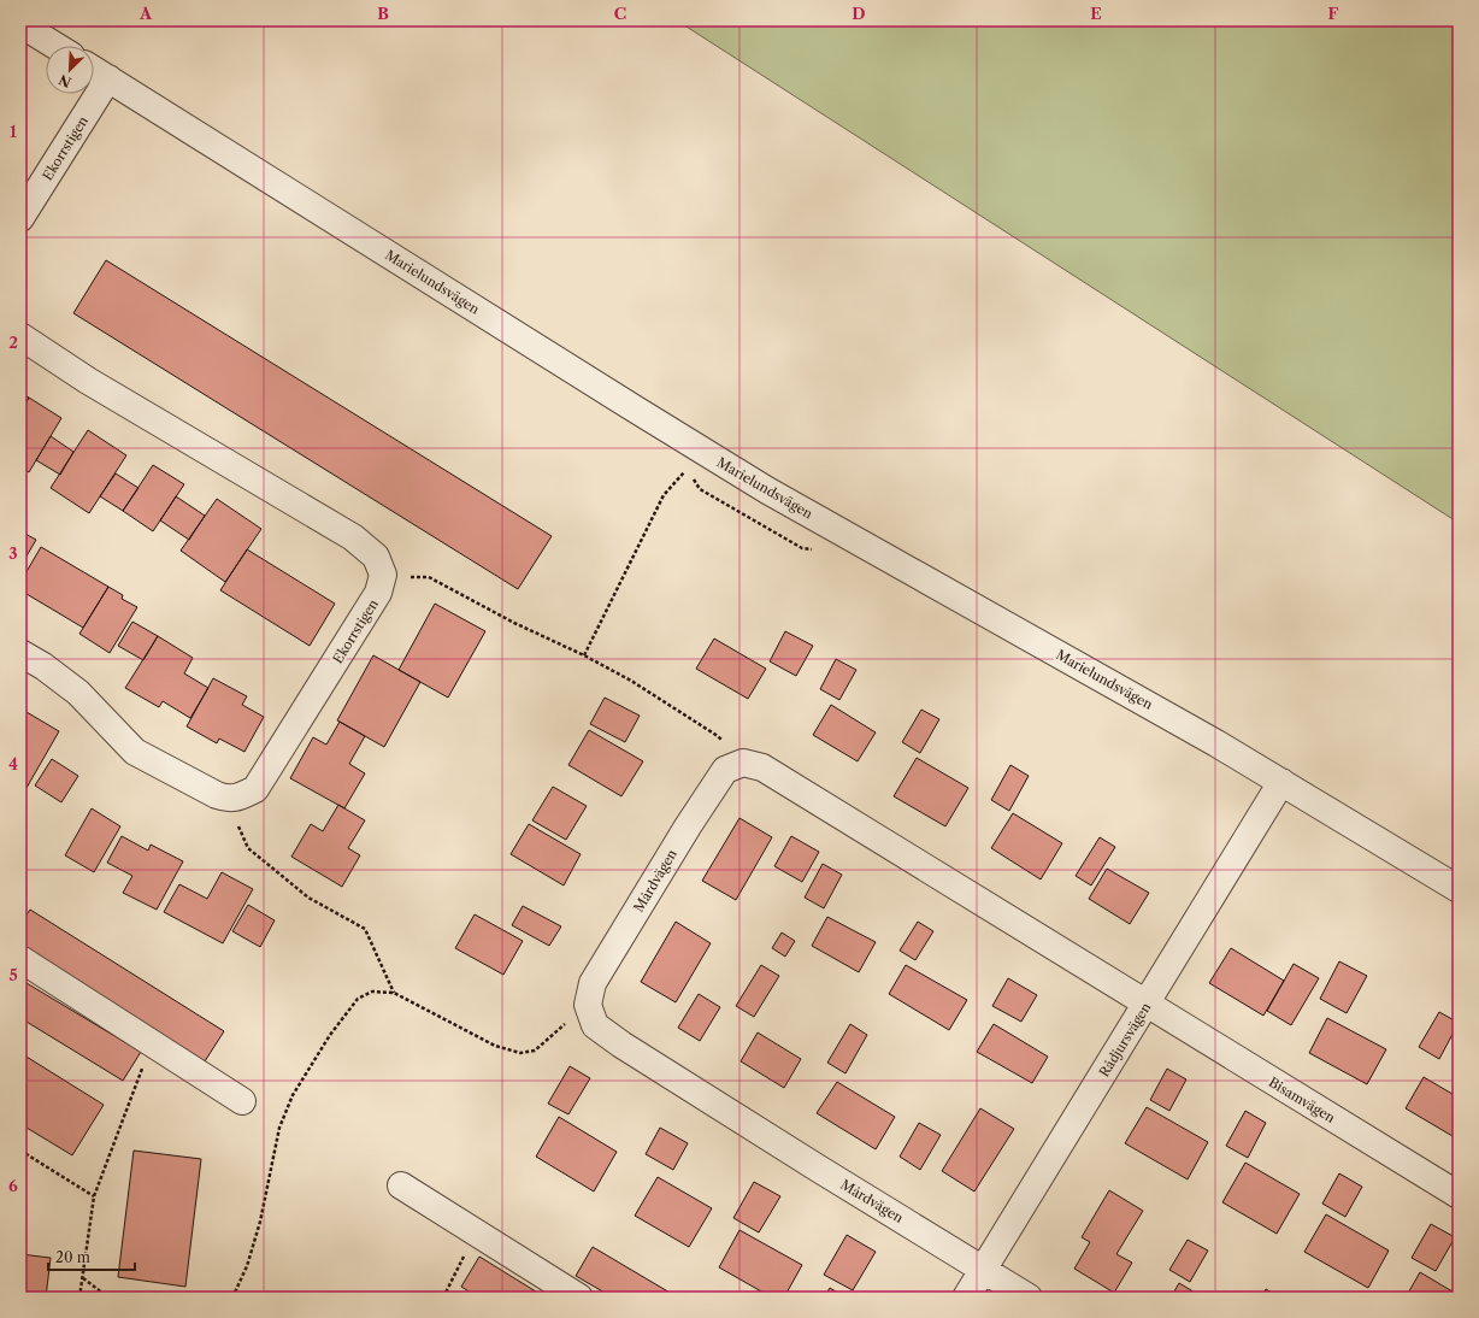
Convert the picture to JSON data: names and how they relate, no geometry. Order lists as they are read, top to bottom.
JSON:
{
  "streets": {
    "street": [
      "Ekorrstigen",
      "Marielundsvägen",
      "Mårdvägen",
      "Rådjursvägen",
      "Bisamvägen"
    ]
  },
  "crossings": [
    ["Ekorrstigen", "Marielundsvägen"],
    ["Marielundsvägen", "Rådjursvägen"],
    ["Mårdvägen", "Rådjursvägen"],
    ["Rådjursvägen", "Bisamvägen"]
  ],
  "scale_bar": "20 m",
  "north": "bottom left",
  "grid": {
    "columns": [
      "A",
      "B",
      "C",
      "D",
      "E",
      "F"
    ],
    "rows": [
      "1",
      "2",
      "3",
      "4",
      "5",
      "6"
    ]
  }
}
